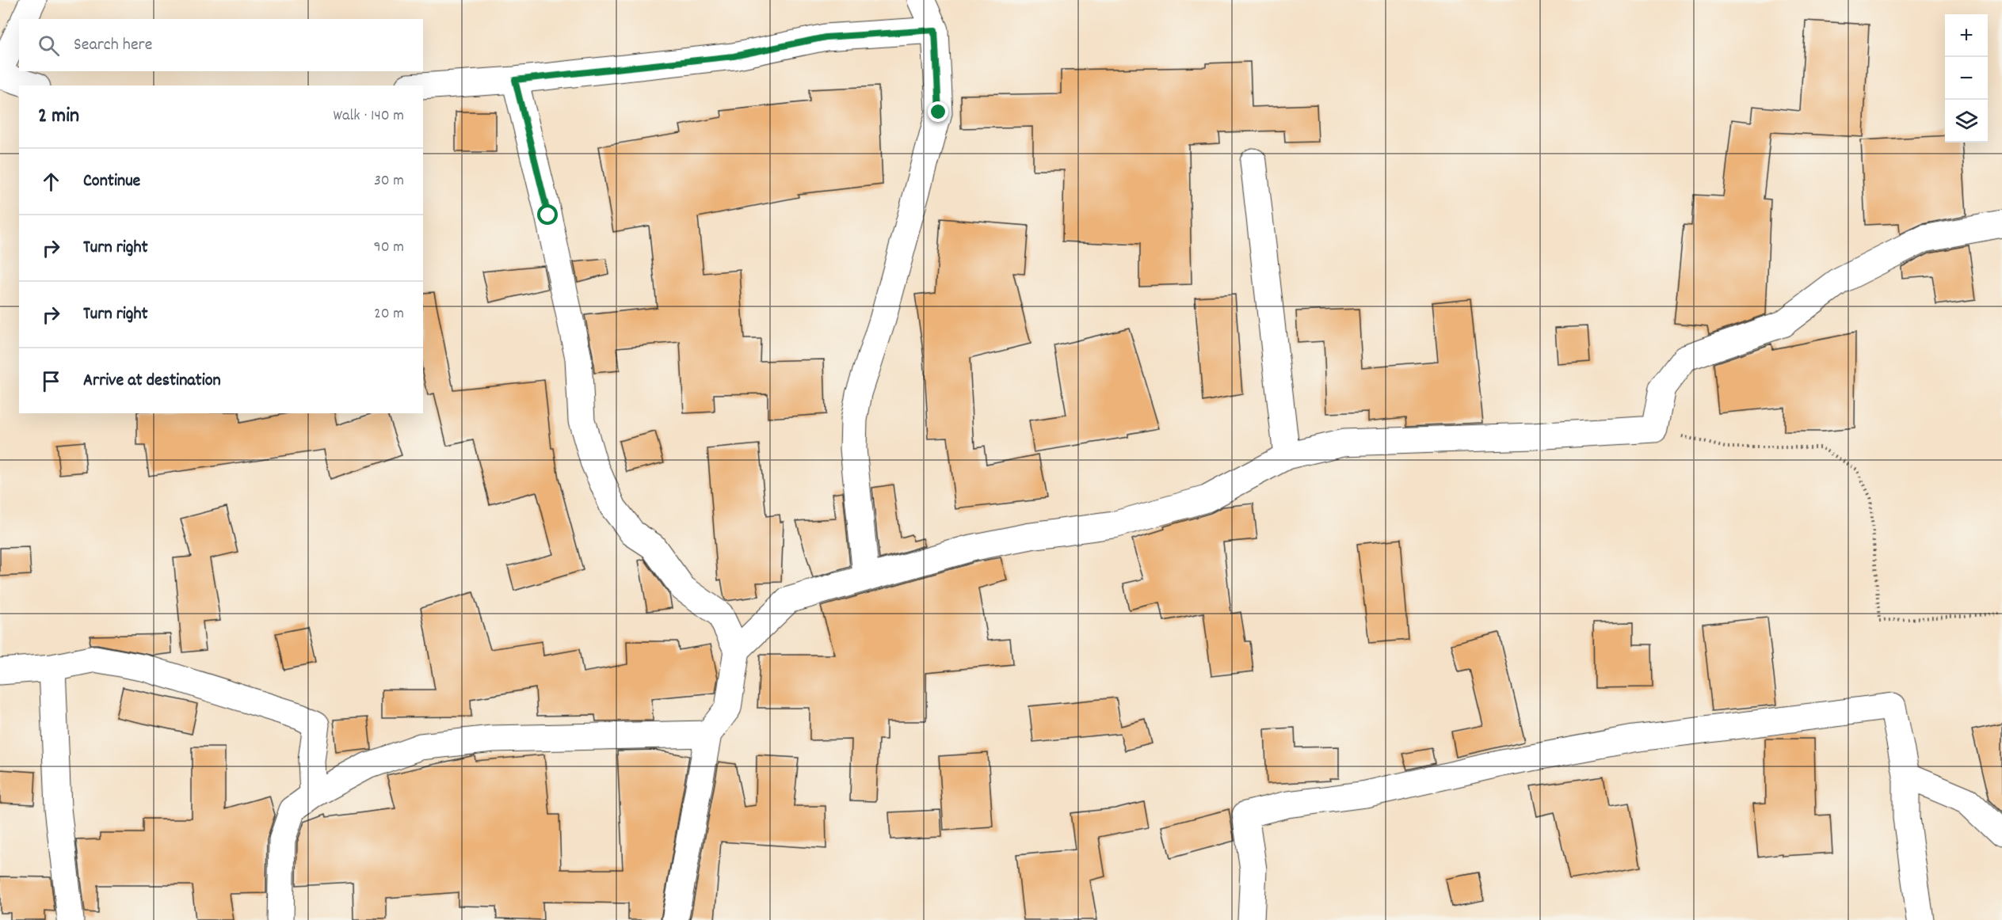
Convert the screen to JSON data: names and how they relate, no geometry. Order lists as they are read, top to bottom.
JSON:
{
  "page": {
    "map_buttons": ["+", "−"],
    "search": "Search here",
    "heading": ["2 min", "Walk · 140 m"],
    "list": [
      ["Continue", "30 m"],
      ["Turn right", "90 m"],
      ["Turn right", "20 m"],
      "Arrive at destination"
    ]
  }
}
